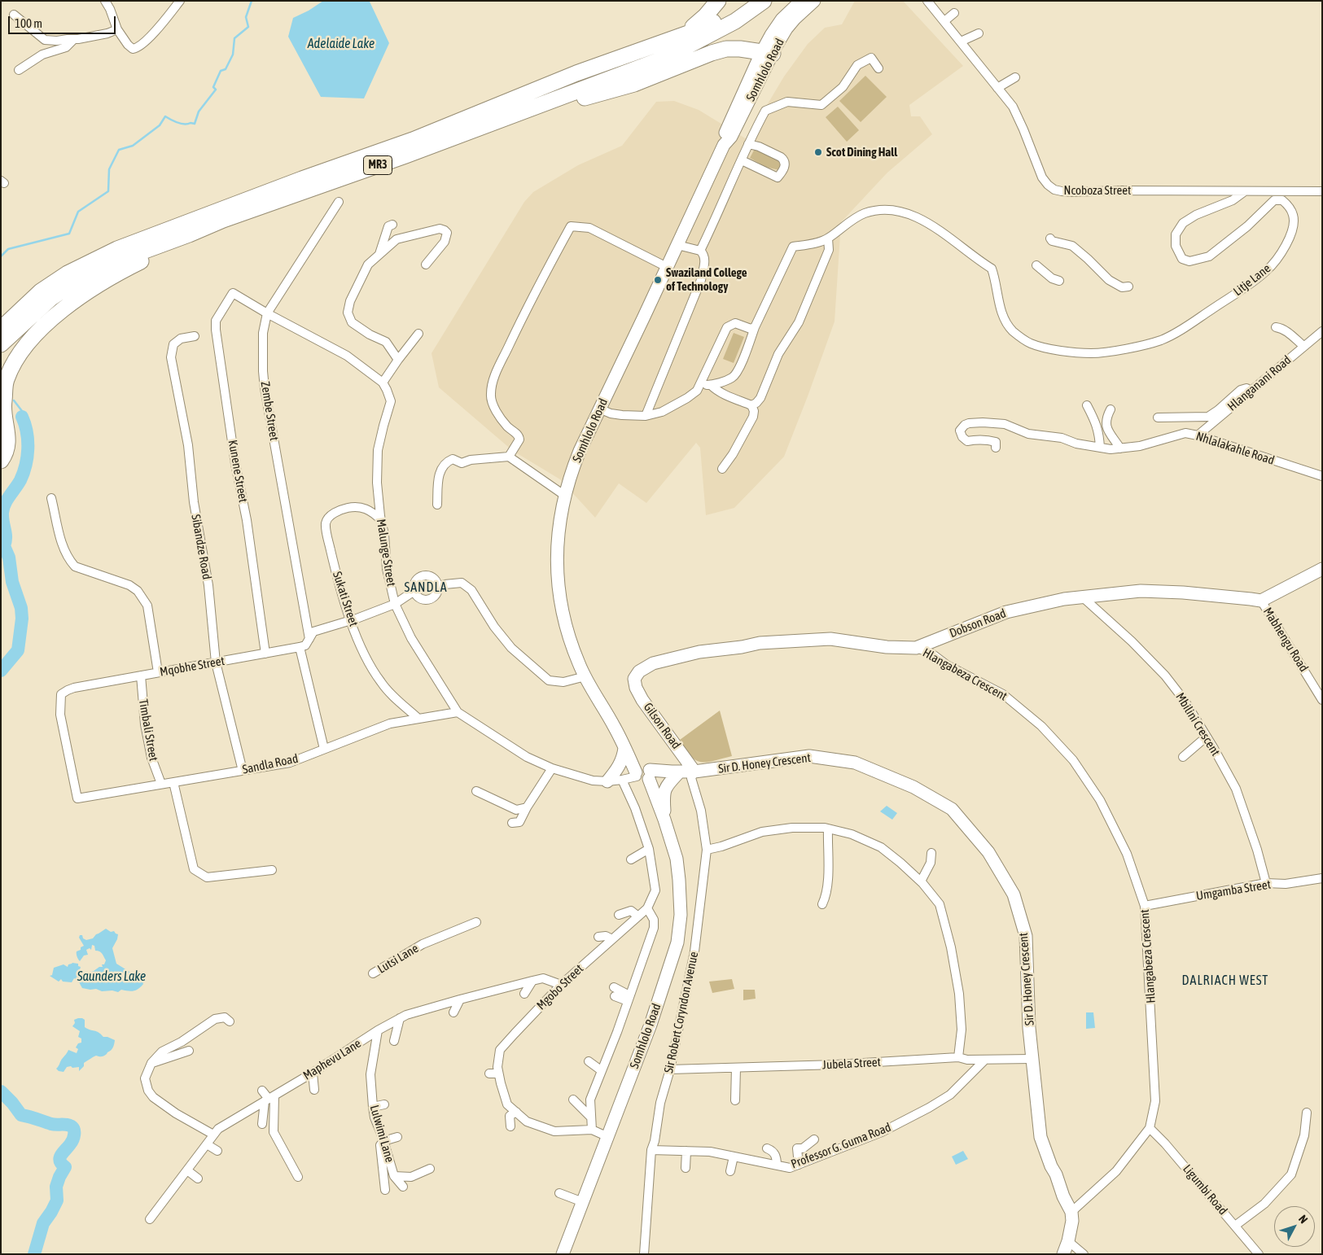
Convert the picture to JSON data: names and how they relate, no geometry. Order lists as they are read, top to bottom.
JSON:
{
  "streets": {
    "highway": ["MR3"],
    "street": [
      "Somhlolo Road",
      "Ncoboza Street",
      "Litje Lane",
      "Hlanganani Road",
      "Zembe Street",
      "Nhlalakahle Road",
      "Kunene Street",
      "Sibandze Road",
      "Malunge Street",
      "Sukati Street",
      "Dobson Road",
      "Mabhengu Road",
      "Mqobhe Street",
      "Hlangabeza Crescent",
      "Mbilini Crescent",
      "Gilson Road",
      "Timbali Street",
      "Sir D. Honey Crescent",
      "Sandla Road",
      "Umgamba Street",
      "Lutsi Lane",
      "Mgobo Street",
      "Sir Robert Coryndon Avenue",
      "Maphevu Lane",
      "Jubela Street",
      "Lulwimi Lane",
      "Professor G. Guma Road",
      "Ligumbi Road"
    ]
  },
  "crossings": [
    ["Somhlolo Road", "Malunge Street"],
    ["Somhlolo Road", "Sir D. Honey Crescent"],
    ["Somhlolo Road", "Mgobo Street"],
    ["Ncoboza Street", "Litje Lane"],
    ["Hlanganani Road", "Nhlalakahle Road"],
    ["Zembe Street", "Malunge Street"],
    ["Zembe Street", "Mqobhe Street"],
    ["Kunene Street", "Malunge Street"],
    ["Kunene Street", "Mqobhe Street"],
    ["Sibandze Road", "Mqobhe Street"],
    ["Sibandze Road", "Sandla Road"],
    ["Malunge Street", "Sukati Street"],
    ["Malunge Street", "Mqobhe Street"],
    ["Malunge Street", "Sir D. Honey Crescent"],
    ["Malunge Street", "Sandla Road"],
    ["Malunge Street", "Mgobo Street"],
    ["Sukati Street", "Mqobhe Street"],
    ["Sukati Street", "Sandla Road"],
    ["Dobson Road", "Mabhengu Road"],
    ["Dobson Road", "Hlangabeza Crescent"],
    ["Dobson Road", "Mbilini Crescent"],
    ["Dobson Road", "Gilson Road"],
    ["Mqobhe Street", "Timbali Street"],
    ["Mqobhe Street", "Sandla Road"],
    ["Hlangabeza Crescent", "Sir D. Honey Crescent"],
    ["Hlangabeza Crescent", "Umgamba Street"],
    ["Hlangabeza Crescent", "Ligumbi Road"],
    ["Mbilini Crescent", "Umgamba Street"],
    ["Gilson Road", "Sir D. Honey Crescent"],
    ["Gilson Road", "Sir Robert Coryndon Avenue"],
    ["Timbali Street", "Sandla Road"],
    ["Sir D. Honey Crescent", "Sir Robert Coryndon Avenue"],
    ["Sir D. Honey Crescent", "Jubela Street"],
    ["Mgobo Street", "Maphevu Lane"],
    ["Sir Robert Coryndon Avenue", "Jubela Street"],
    ["Sir Robert Coryndon Avenue", "Professor G. Guma Road"],
    ["Maphevu Lane", "Lulwimi Lane"],
    ["Jubela Street", "Professor G. Guma Road"]
  ],
  "districts": ["SANDLA", "DALRIACH WEST"],
  "water": ["Adelaide Lake", "Saunders Lake"],
  "places": ["Scot Dining Hall", "Swaziland College of Technology"],
  "scale_bar": "100 m",
  "north": "top right"
}
